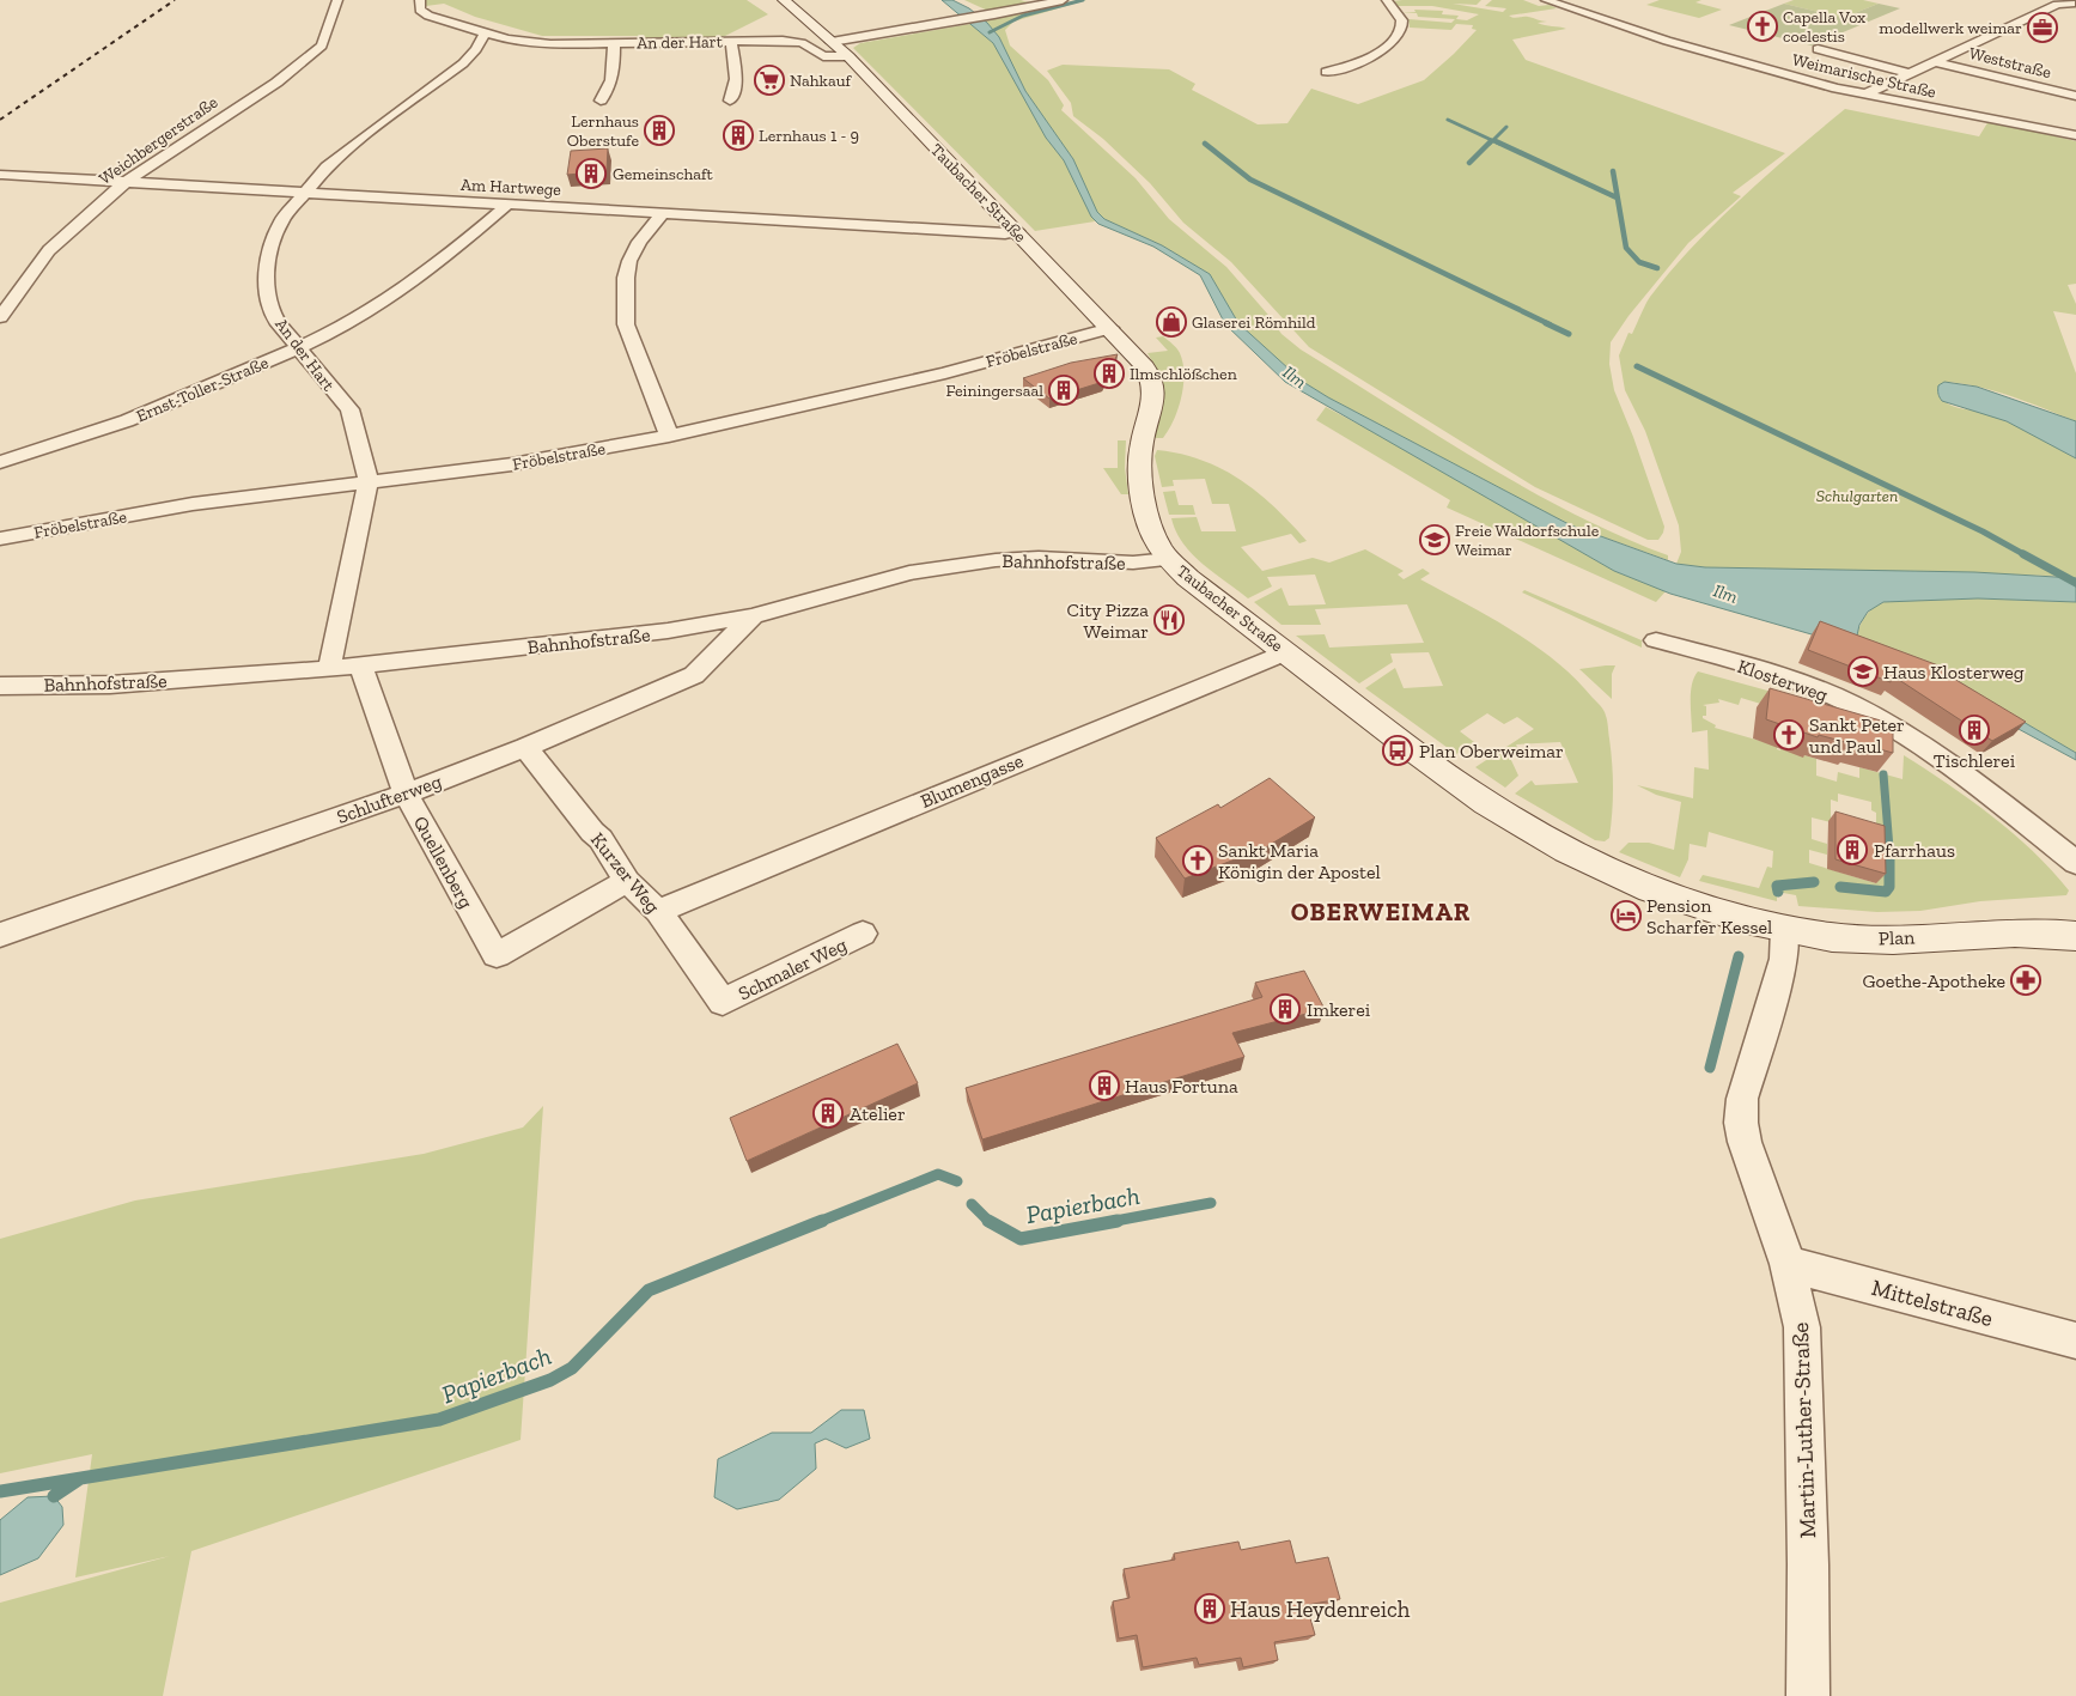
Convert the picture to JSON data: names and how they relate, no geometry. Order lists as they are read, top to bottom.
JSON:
{
  "streets": {
    "street": [
      "An der Hart",
      "Weststraße",
      "Weimarische Straße",
      "Weichbergerstraße",
      "Am Hartwege",
      "Taubacher Straße",
      "Fröbelstraße",
      "Ernst-Toller-Straße",
      "Bahnhofstraße",
      "Klosterweg",
      "Blumengasse",
      "Schlufterweg",
      "Quellenberg",
      "Kurzer Weg",
      "Plan",
      "Schmaler Weg",
      "Mittelstraße",
      "Martin-Luther-Straße"
    ]
  },
  "crossings": [
    ["An der Hart", "Am Hartwege"],
    ["An der Hart", "Taubacher Straße"],
    ["An der Hart", "Fröbelstraße"],
    ["An der Hart", "Ernst-Toller-Straße"],
    ["An der Hart", "Bahnhofstraße"],
    ["Weichbergerstraße", "Am Hartwege"],
    ["Am Hartwege", "Taubacher Straße"],
    ["Am Hartwege", "Ernst-Toller-Straße"],
    ["Taubacher Straße", "Fröbelstraße"],
    ["Taubacher Straße", "Bahnhofstraße"],
    ["Taubacher Straße", "Blumengasse"],
    ["Taubacher Straße", "Plan"],
    ["Bahnhofstraße", "Schlufterweg"],
    ["Bahnhofstraße", "Quellenberg"],
    ["Blumengasse", "Kurzer Weg"],
    ["Schlufterweg", "Quellenberg"],
    ["Schlufterweg", "Kurzer Weg"],
    ["Quellenberg", "Kurzer Weg"],
    ["Kurzer Weg", "Schmaler Weg"],
    ["Plan", "Martin-Luther-Straße"],
    ["Mittelstraße", "Martin-Luther-Straße"]
  ],
  "districts": ["OBERWEIMAR"],
  "water": ["Ilm", "Papierbach"],
  "parks": ["Schulgarten"],
  "places": {
    "church": ["Capella Vox coelestis", "Sankt Peter und Paul", "Sankt Maria Königin der Apostel"],
    "office": ["modellwerk weimar"],
    "supermarket": ["Nahkauf"],
    "building": [
      "Lernhaus Oberstufe",
      "Lernhaus 1 - 9",
      "Gemeinschaft",
      "Ilmschlößchen",
      "Feiningersaal",
      "Tischlerei",
      "Pfarrhaus",
      "Imkerei",
      "Haus Fortuna",
      "Atelier",
      "Haus Heydenreich"
    ],
    "shop": ["Glaserei Römhild"],
    "school or university": ["Freie Waldorfschule Weimar", "Haus Klosterweg"],
    "restaurant": ["City Pizza Weimar"],
    "bus stop": ["Plan Oberweimar"],
    "hotel": ["Pension Scharfer Kessel"],
    "pharmacy": ["Goethe-Apotheke"]
  }
}
